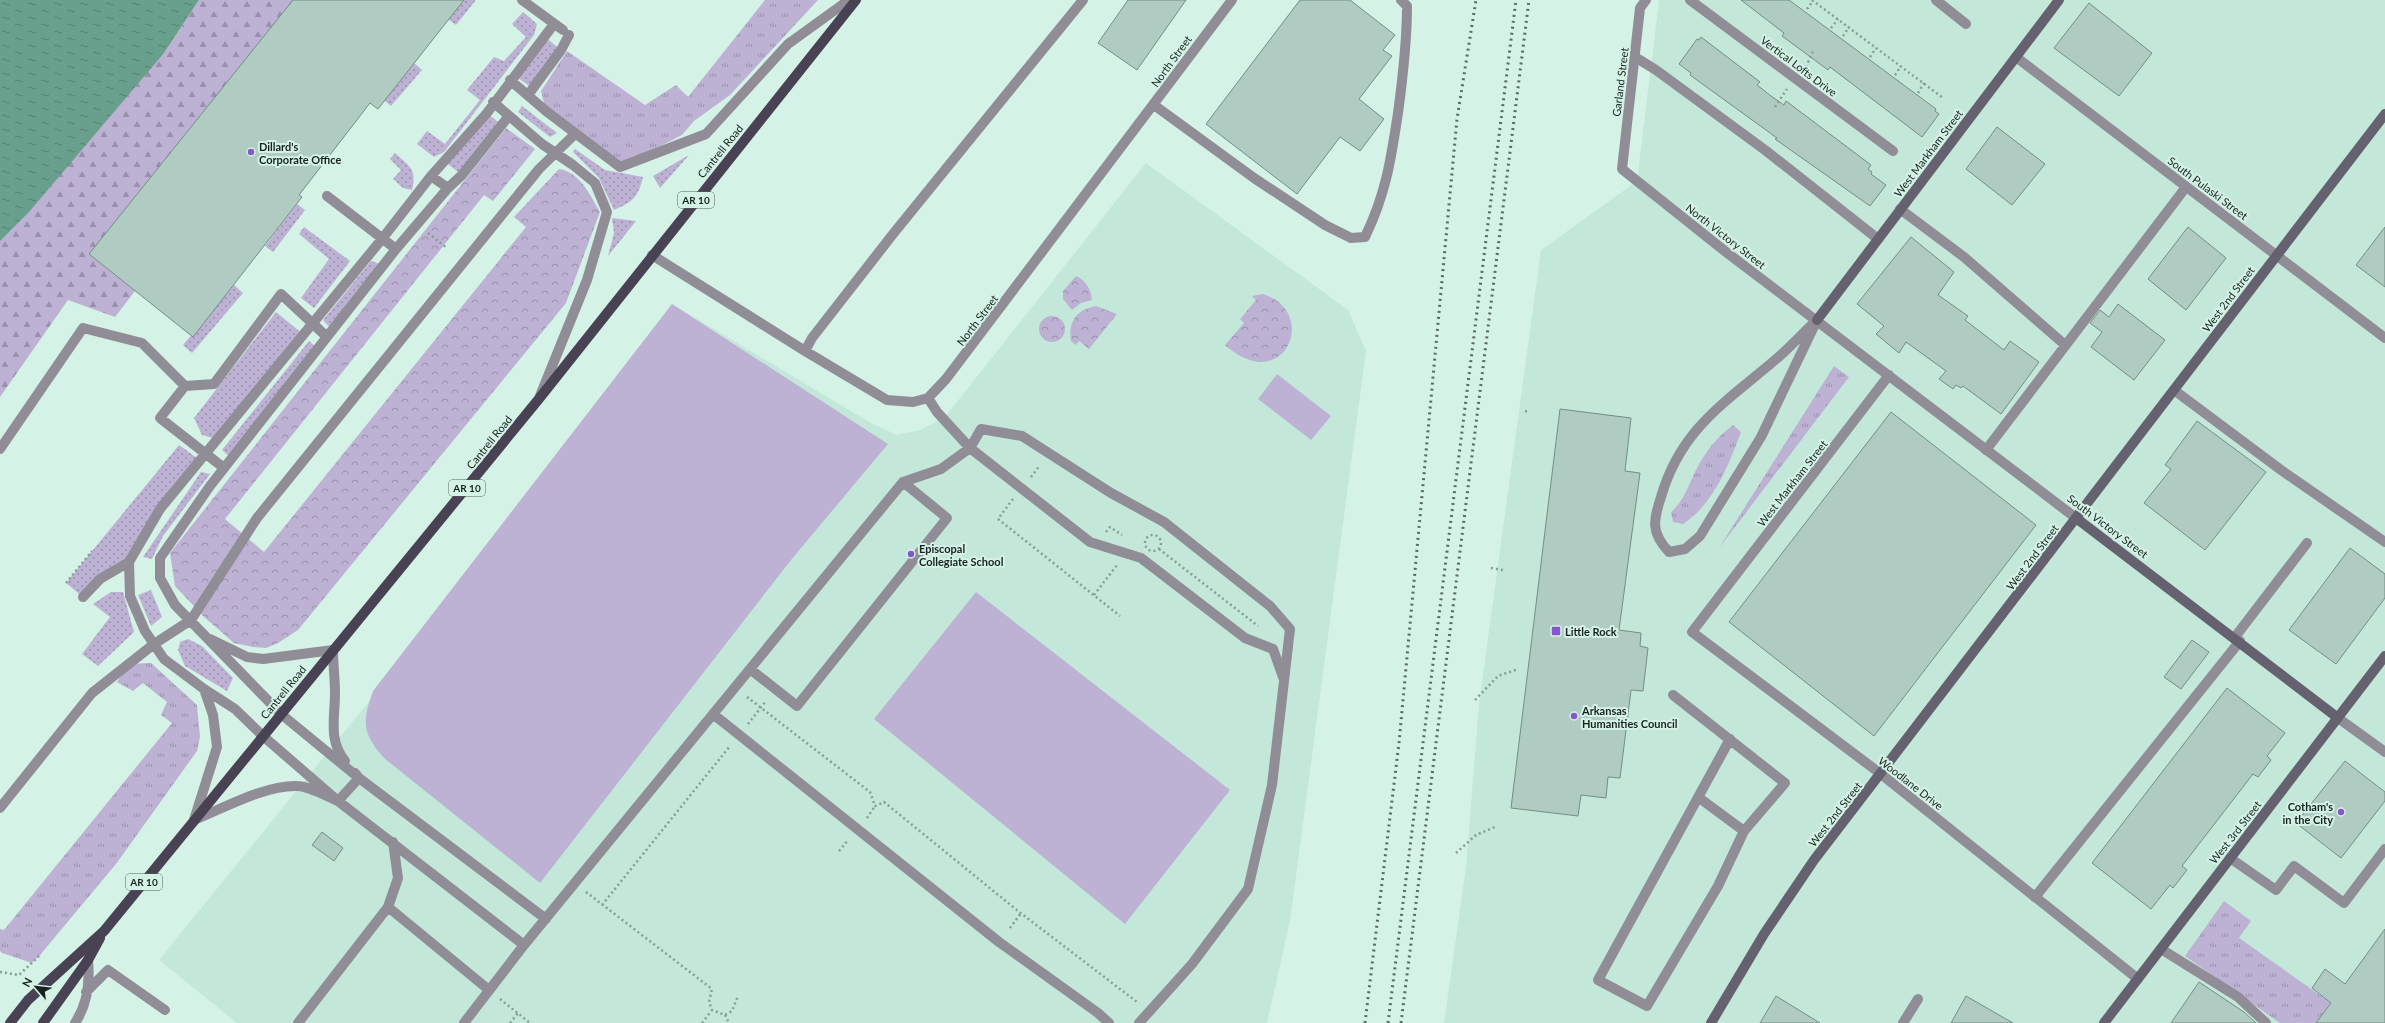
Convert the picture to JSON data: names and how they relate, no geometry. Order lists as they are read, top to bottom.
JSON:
{
  "streets": {
    "main road": [
      "Cantrell Road",
      "West Markham Street",
      "AR 10",
      "West 2nd Street",
      "South Victory Street",
      "West 3rd Street"
    ],
    "street": [
      "North Street",
      "Vertical Lofts Drive",
      "Garland Street",
      "South Pulaski Street",
      "North Victory Street",
      "Woodlane Drive"
    ]
  },
  "crossings": [
    ["Garland Street", "North Victory Street"],
    ["West Markham Street", "South Pulaski Street"],
    ["West Markham Street", "North Victory Street"],
    ["West Markham Street", "South Victory Street"],
    ["West Markham Street", "Woodlane Drive"],
    ["South Pulaski Street", "West 2nd Street"],
    ["North Victory Street", "South Victory Street"],
    ["West 2nd Street", "South Victory Street"],
    ["West 2nd Street", "Woodlane Drive"],
    ["South Victory Street", "West 3rd Street"],
    ["Woodlane Drive", "West 3rd Street"]
  ],
  "places": {
    "other": [
      "Dillard's Corporate Office",
      "Episcopal Collegiate School",
      "Arkansas Humanities Council",
      "Cotham's in the City"
    ],
    "transit": ["Little Rock"]
  },
  "north": "top left"
}
